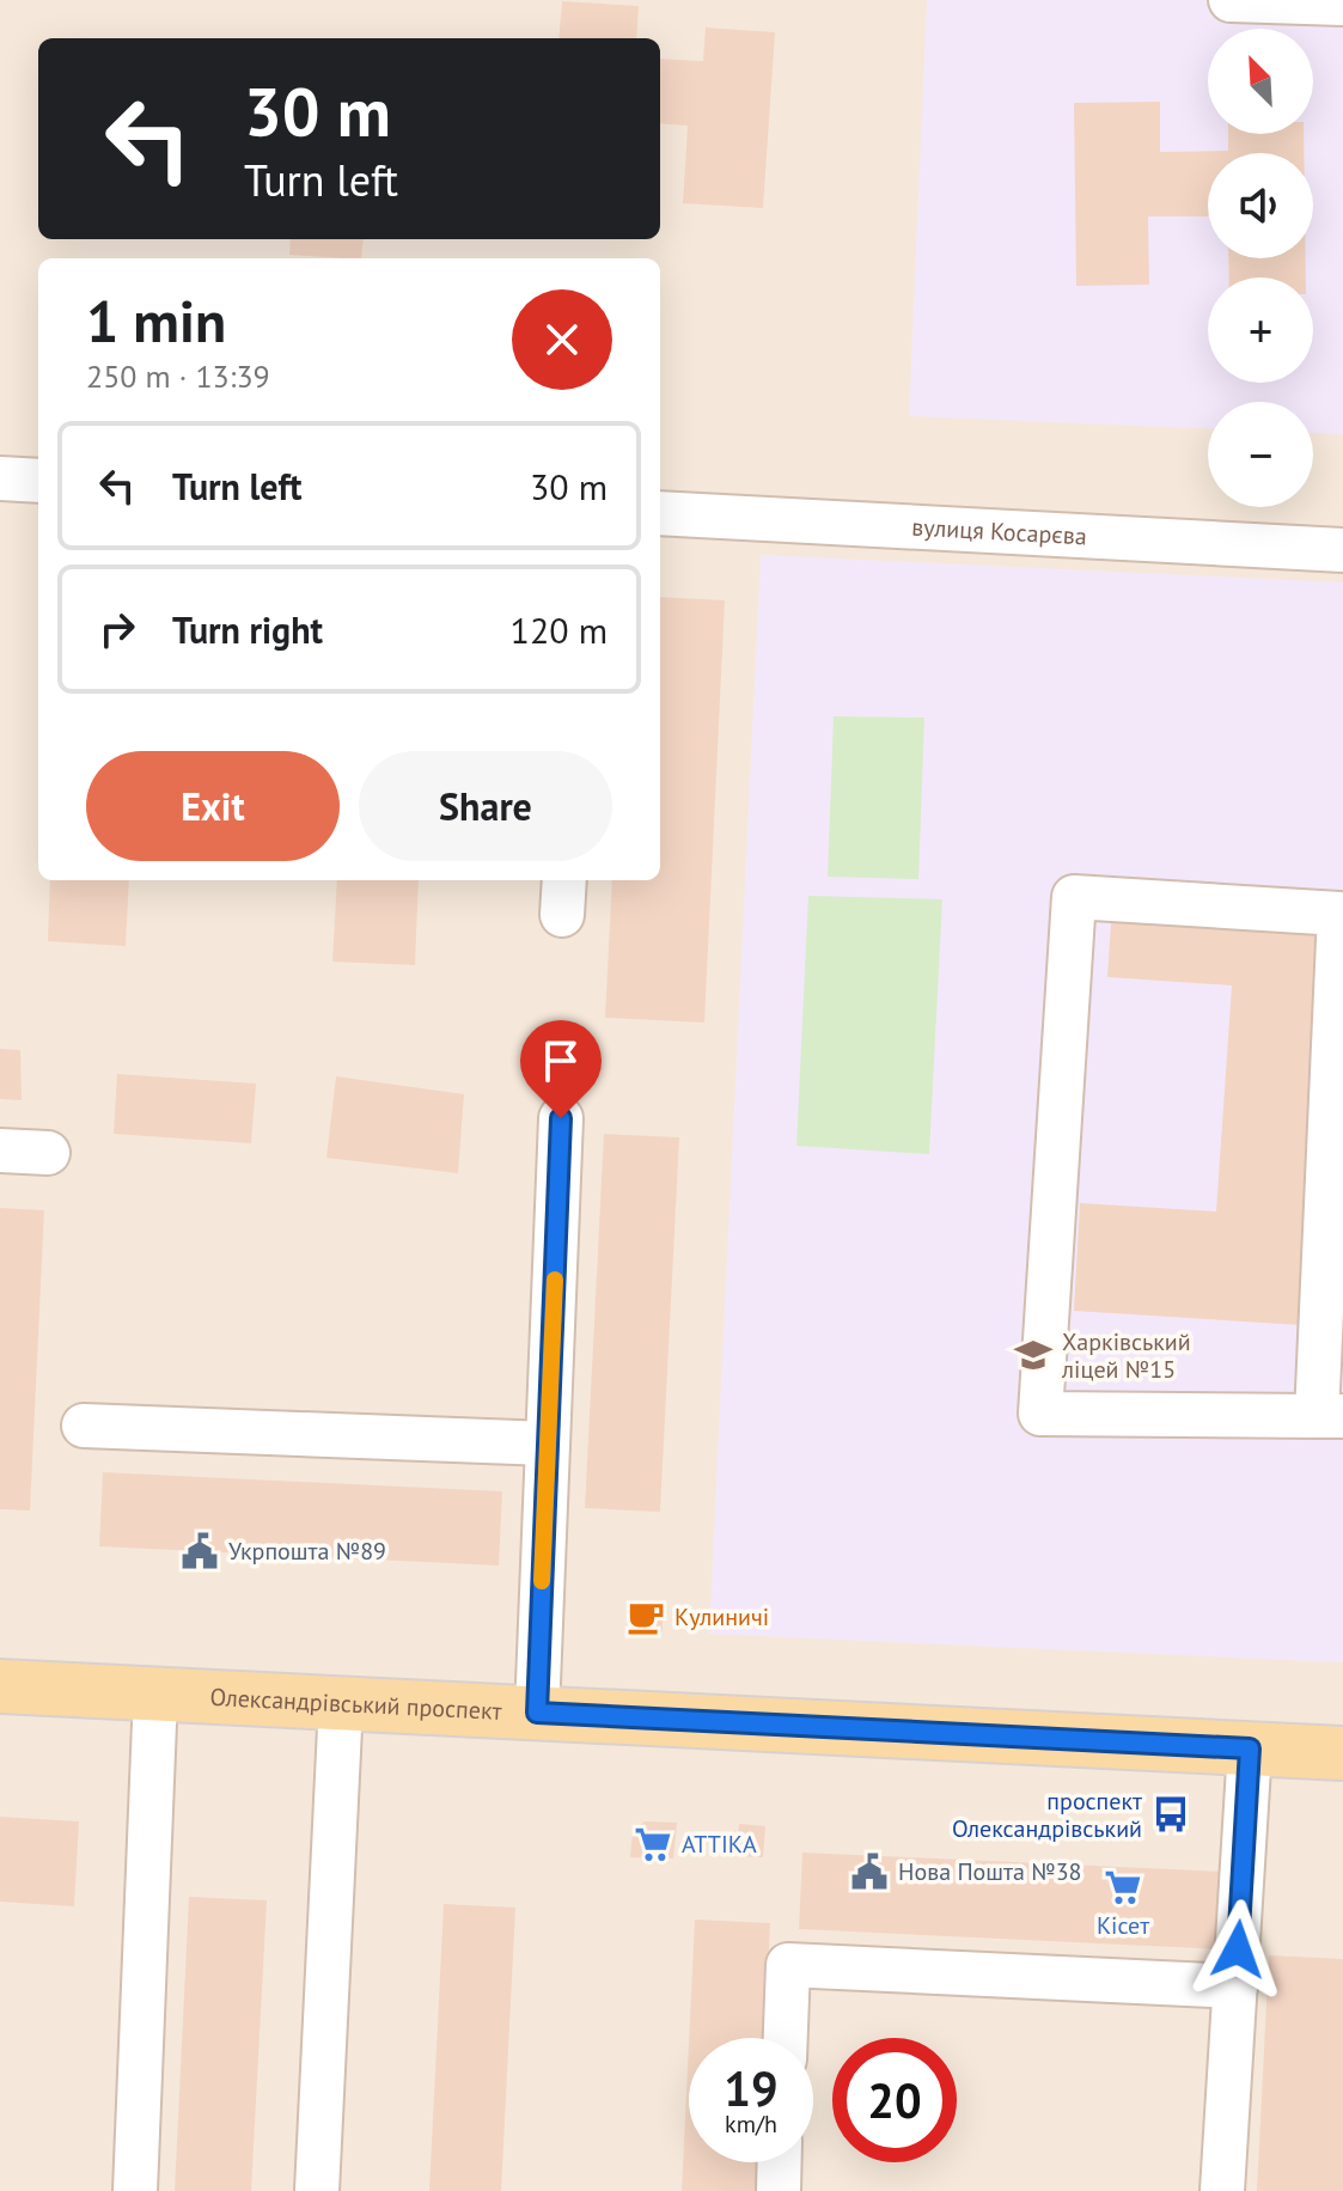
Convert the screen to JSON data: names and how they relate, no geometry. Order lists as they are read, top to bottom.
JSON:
{
  "streets": {
    "main road": ["Олександрівський проспект"],
    "street": ["вулиця Косарєва"]
  },
  "places": {
    "school or university": ["Харківський ліцей №15"],
    "public building": ["Укрпошта №89", "Нова Пошта №38"],
    "cafe": ["Кулиничі"],
    "bus stop": ["проспект Олександрівський"],
    "supermarket": ["АТТІКА", "Кісет"]
  },
  "north": "top left",
  "page": {
    "map_buttons": ["+", "−"],
    "turn": ["30 m", "Turn left"],
    "heading": ["1 min", "250 m · 13:39"],
    "list": [
      {
        "name": "Turn left",
        "value": "30 m"
      },
      {
        "name": "Turn right",
        "value": "120 m"
      }
    ],
    "buttons": ["Exit", "Share"],
    "speed": "19 km/h",
    "limit": "20"
  }
}
